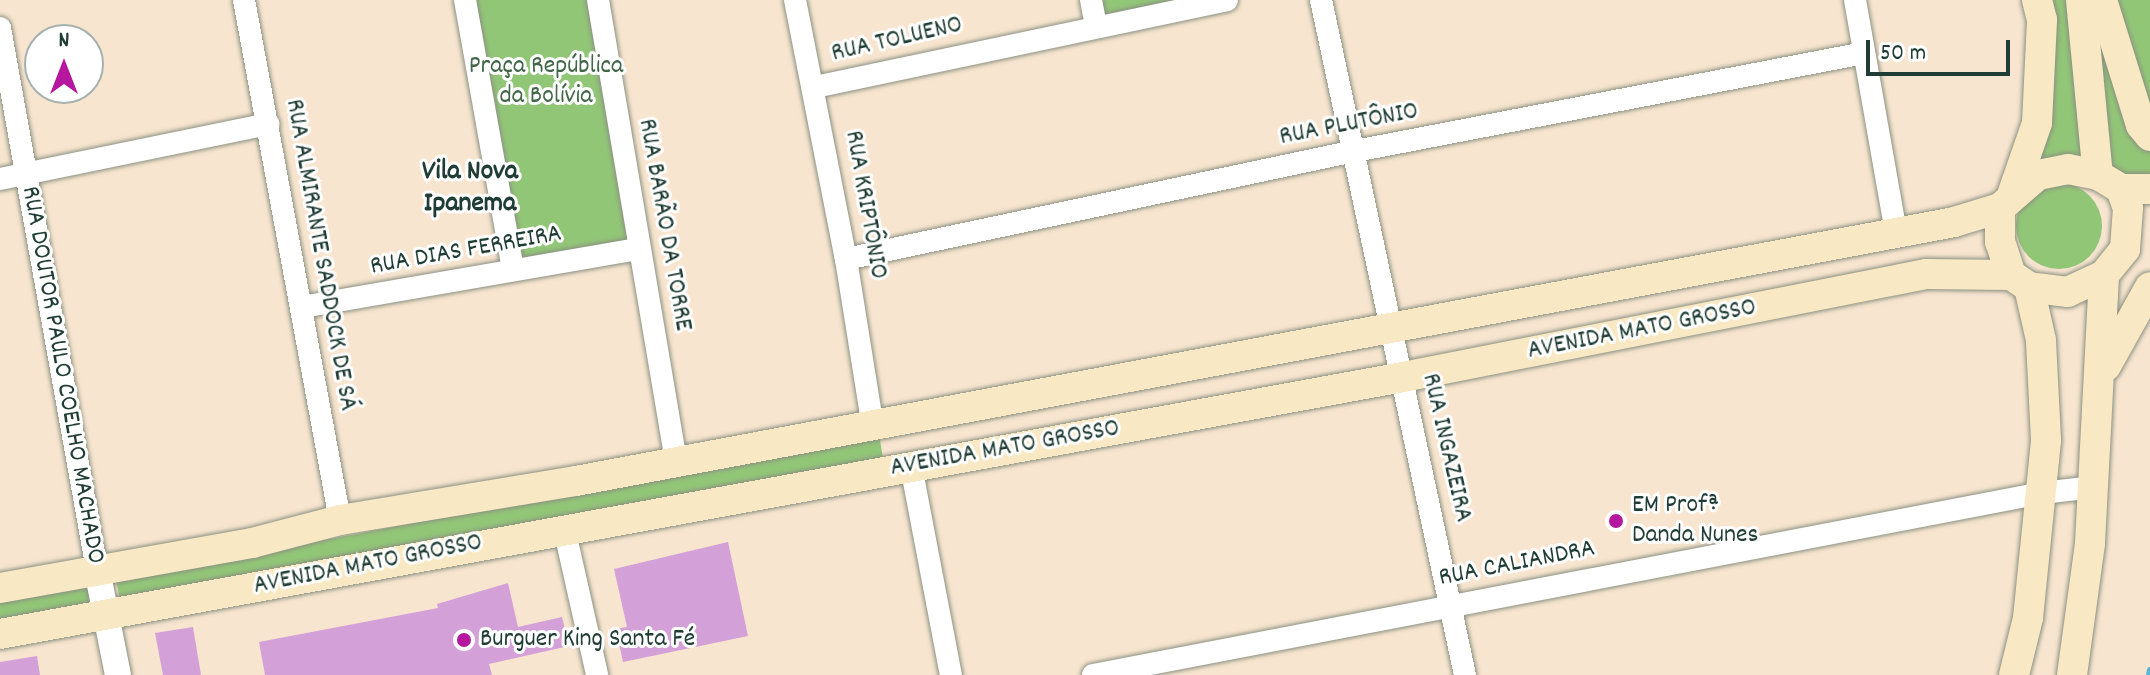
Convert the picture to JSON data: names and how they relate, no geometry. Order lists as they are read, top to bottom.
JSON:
{
  "streets": {
    "main road": ["AVENIDA MATO GROSSO"],
    "street": [
      "RUA TOLUENO",
      "RUA PLUTÔNIO",
      "RUA KRIPTÔNIO",
      "RUA BARÃO DA TORRE",
      "RUA DIAS FERREIRA",
      "RUA ALMIRANTE SADDOCK DE SÁ",
      "RUA DOUTOR PAULO COELHO MACHADO",
      "RUA INGAZEIRA",
      "RUA CALIANDRA"
    ]
  },
  "crossings": [
    ["RUA TOLUENO", "RUA KRIPTÔNIO"],
    ["RUA PLUTÔNIO", "RUA KRIPTÔNIO"],
    ["RUA PLUTÔNIO", "RUA INGAZEIRA"],
    ["RUA KRIPTÔNIO", "AVENIDA MATO GROSSO"],
    ["RUA BARÃO DA TORRE", "RUA DIAS FERREIRA"],
    ["RUA BARÃO DA TORRE", "AVENIDA MATO GROSSO"],
    ["RUA DIAS FERREIRA", "RUA ALMIRANTE SADDOCK DE SÁ"],
    ["RUA ALMIRANTE SADDOCK DE SÁ", "AVENIDA MATO GROSSO"],
    ["AVENIDA MATO GROSSO", "RUA DOUTOR PAULO COELHO MACHADO"],
    ["AVENIDA MATO GROSSO", "RUA INGAZEIRA"],
    ["RUA INGAZEIRA", "RUA CALIANDRA"]
  ],
  "districts": ["Vila Nova Ipanema"],
  "parks": ["Praça República da Bolívia"],
  "places": ["EM Profª Danda Nunes", "Burguer King Santa Fé"],
  "scale_bar": "50 m",
  "north": "top"
}
